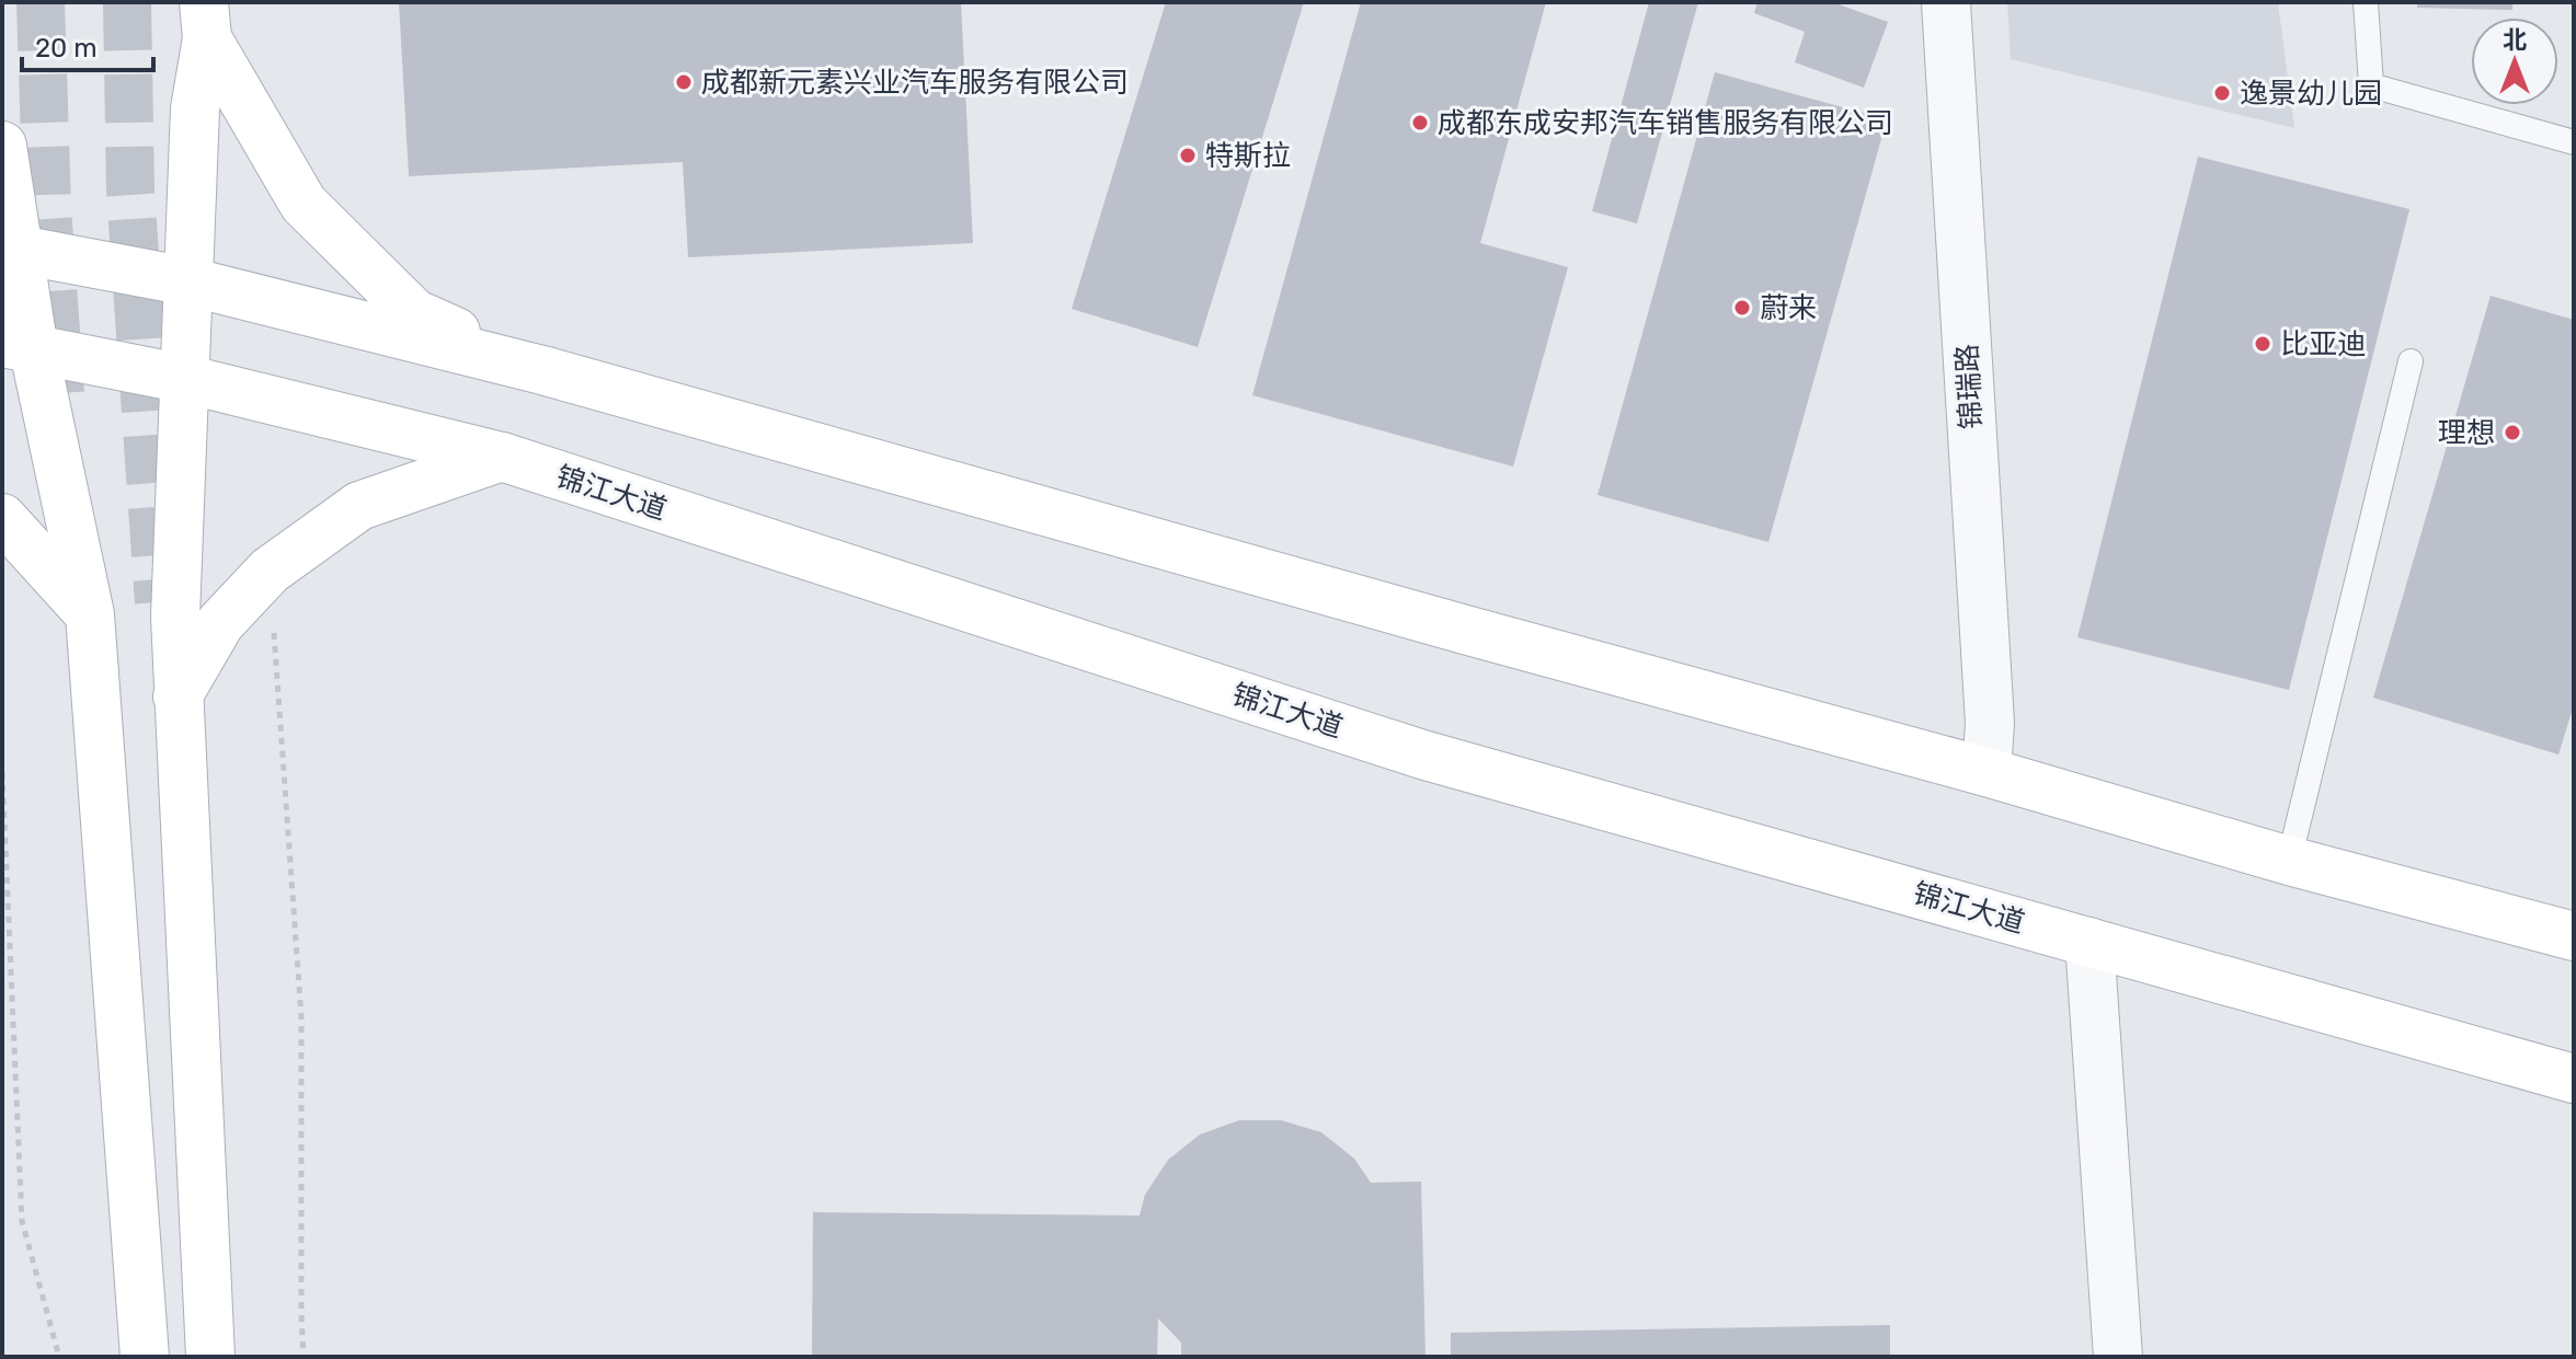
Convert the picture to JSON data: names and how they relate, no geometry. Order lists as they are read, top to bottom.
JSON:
{
  "streets": {
    "main road": ["锦江大道"],
    "street": ["锦瑞路"]
  },
  "places": [
    "成都新元素兴业汽车服务有限公司",
    "逸景幼儿园",
    "成都东成安邦汽车销售服务有限公司",
    "特斯拉",
    "蔚来",
    "比亚迪",
    "理想"
  ],
  "scale_bar": "20 m",
  "north": "top"
}
